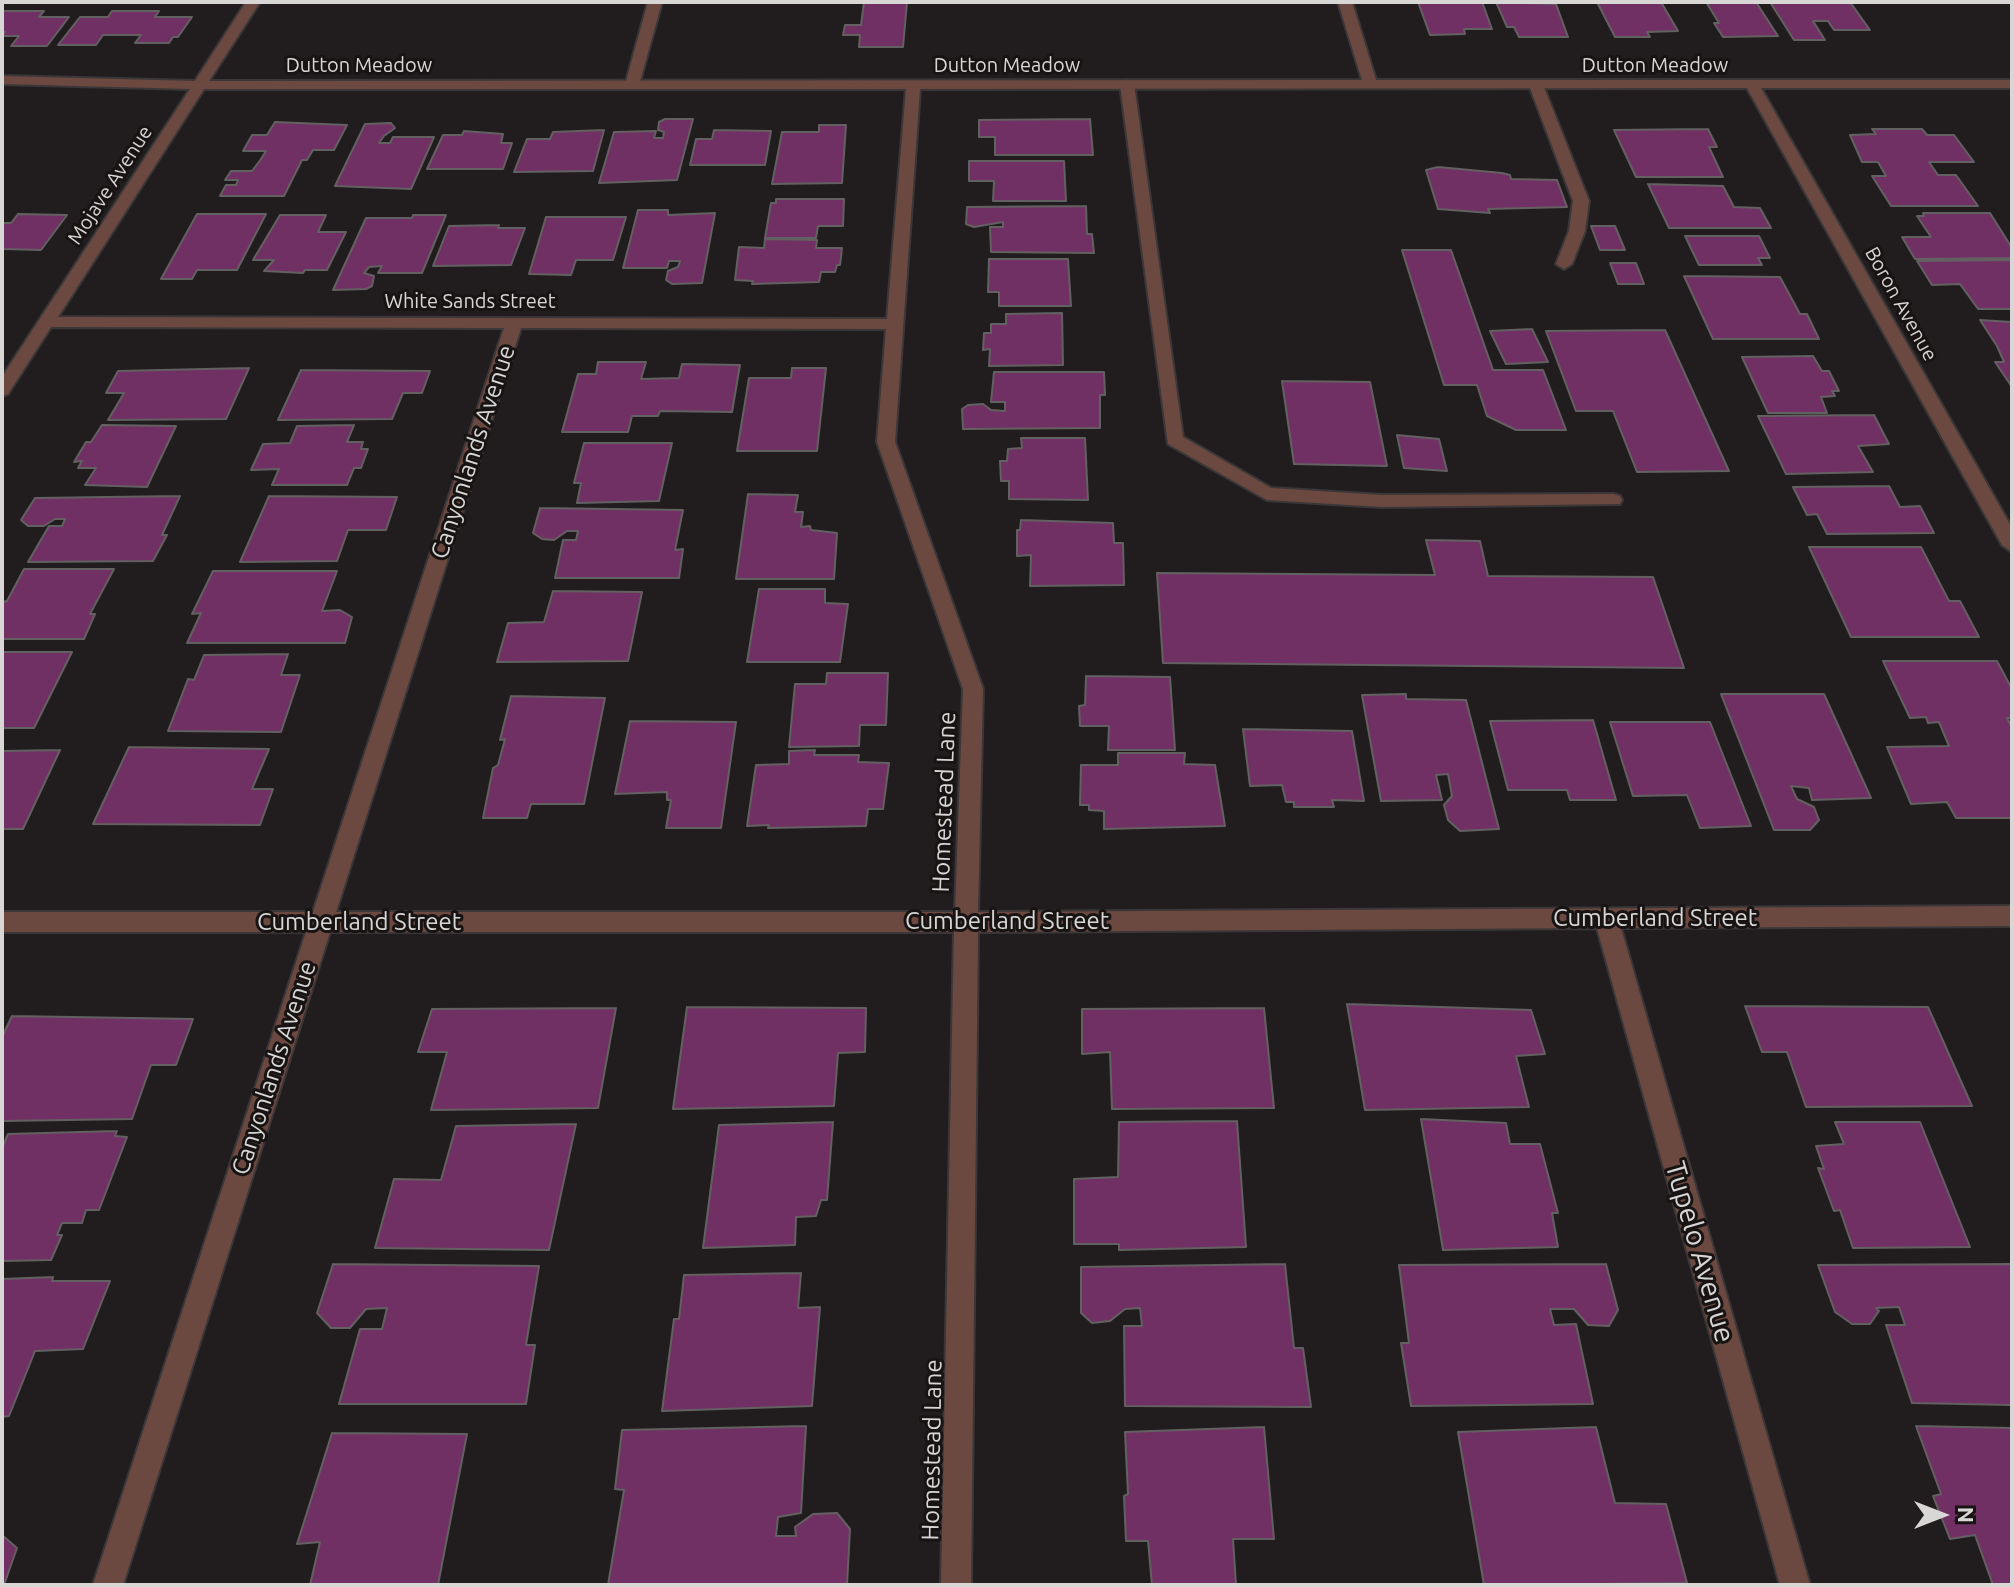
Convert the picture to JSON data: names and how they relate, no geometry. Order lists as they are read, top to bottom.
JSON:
{
  "streets": {
    "street": [
      "Dutton Meadow",
      "Mojave Avenue",
      "White Sands Street",
      "Boron Avenue",
      "Canyonlands Avenue",
      "Homestead Lane",
      "Cumberland Street",
      "Tupelo Avenue"
    ]
  },
  "crossings": [
    ["Dutton Meadow", "Mojave Avenue"],
    ["Dutton Meadow", "Boron Avenue"],
    ["Dutton Meadow", "Homestead Lane"],
    ["Mojave Avenue", "White Sands Street"],
    ["White Sands Street", "Canyonlands Avenue"],
    ["White Sands Street", "Homestead Lane"],
    ["Canyonlands Avenue", "Cumberland Street"],
    ["Homestead Lane", "Cumberland Street"],
    ["Cumberland Street", "Tupelo Avenue"]
  ],
  "north": "right"
}
